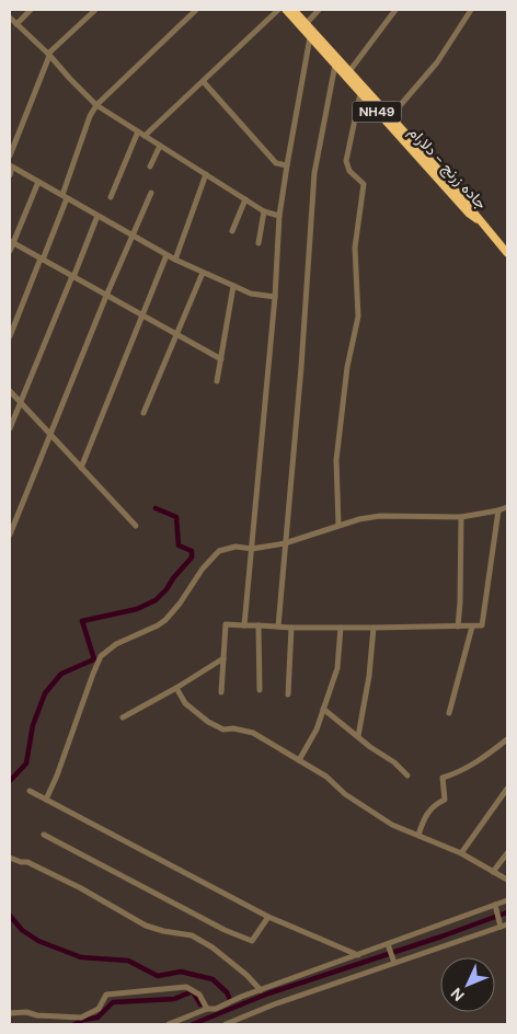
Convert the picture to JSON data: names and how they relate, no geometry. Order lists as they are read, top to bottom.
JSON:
{
  "streets": {
    "highway": ["NH49", "جاده زرنج - دلارام"]
  },
  "north": "bottom left"
}
